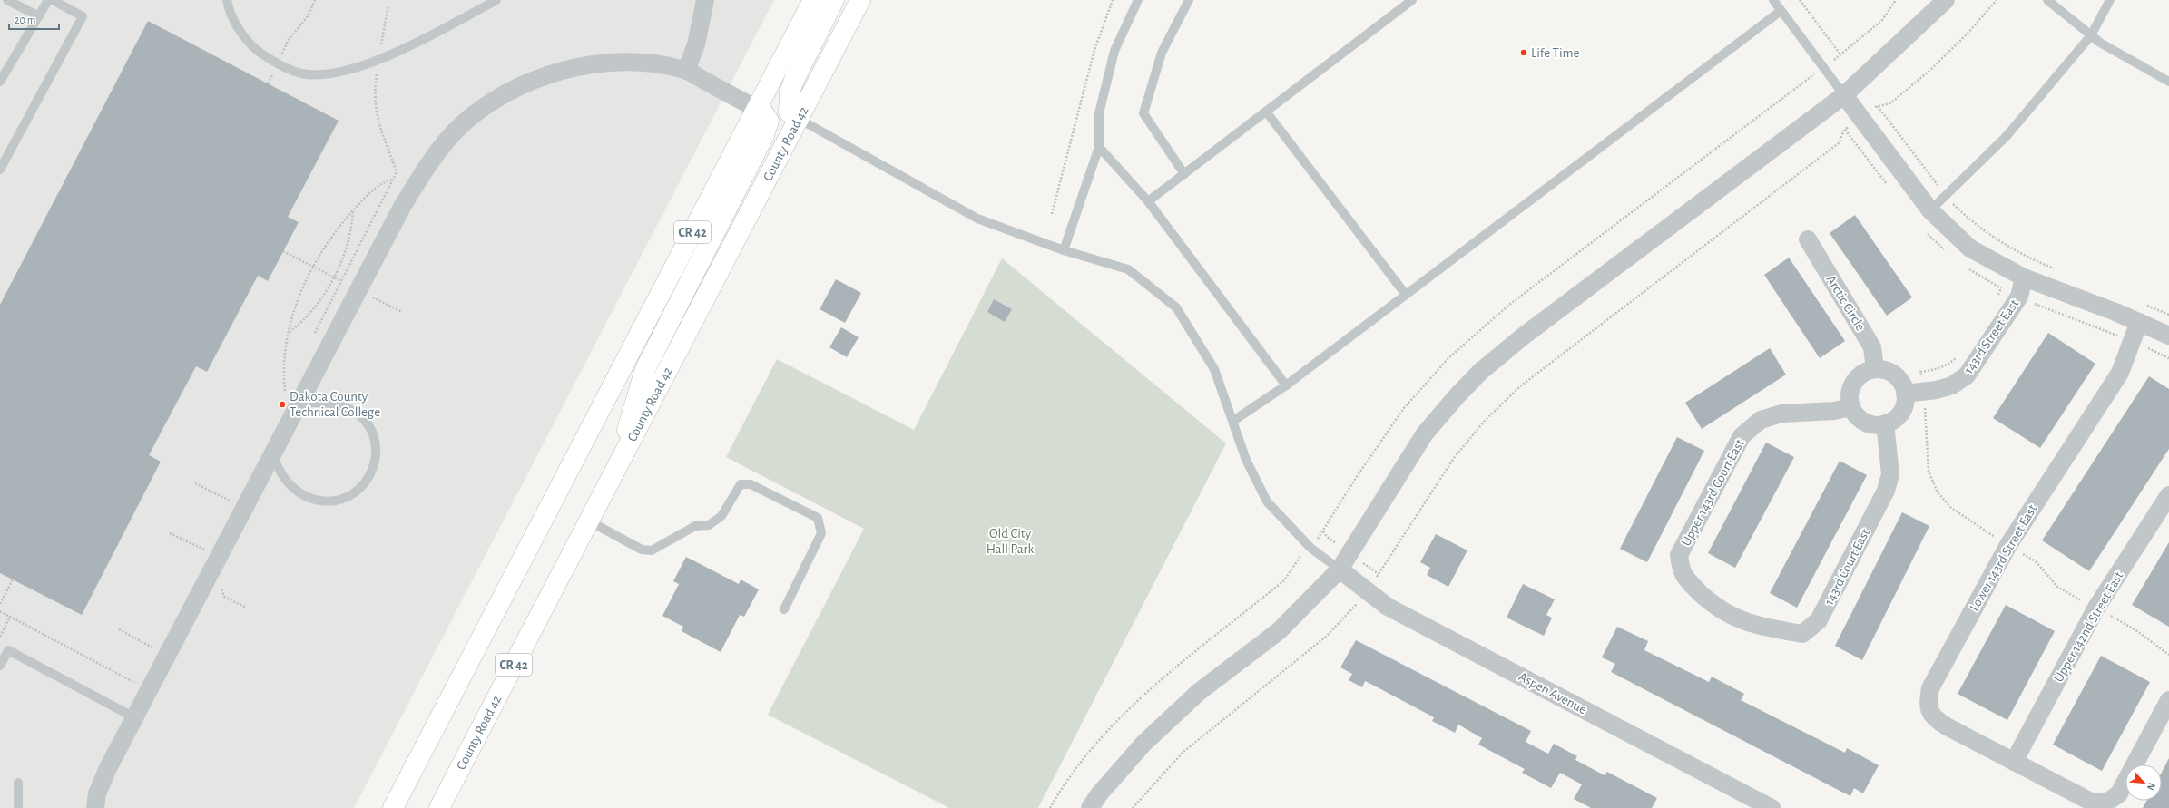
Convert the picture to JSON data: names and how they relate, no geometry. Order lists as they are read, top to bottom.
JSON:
{
  "streets": {
    "highway": ["County Road 42", "CR 42"],
    "street": [
      "Arctic Circle",
      "143rd Street East",
      "Upper 143rd Court East",
      "Lower 143rd Street East",
      "143rd Court East",
      "Upper 142nd Street East",
      "Aspen Avenue"
    ]
  },
  "crossings": [
    ["Arctic Circle", "143rd Street East"],
    ["Arctic Circle", "Upper 143rd Court East"],
    ["Arctic Circle", "143rd Court East"],
    ["143rd Street East", "Upper 143rd Court East"],
    ["143rd Street East", "143rd Court East"],
    ["Upper 143rd Court East", "143rd Court East"],
    ["Lower 143rd Street East", "Upper 142nd Street East"]
  ],
  "parks": ["Old City Hall Park"],
  "places": ["Life Time", "Dakota County Technical College"],
  "scale_bar": "20 m",
  "north": "bottom right"
}
